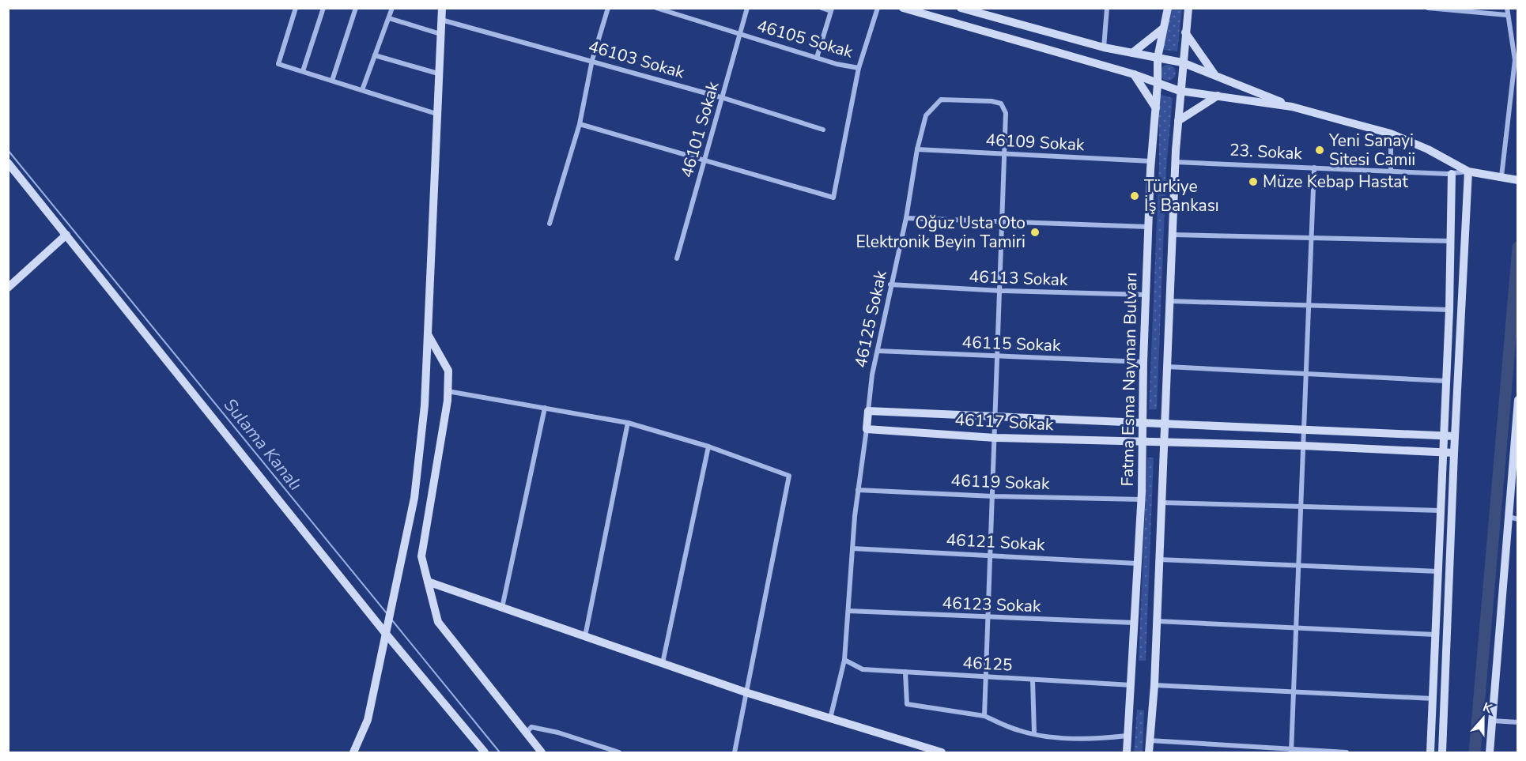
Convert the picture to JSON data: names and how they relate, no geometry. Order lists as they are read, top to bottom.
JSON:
{
  "streets": {
    "street": [
      "46105 Sokak",
      "46103 Sokak",
      "46101 Sokak",
      "46109 Sokak",
      "23. Sokak",
      "46113 Sokak",
      "46125 Sokak",
      "46115 Sokak",
      "Fatma Esma Nayman Bulvarı",
      "46117 Sokak",
      "46119 Sokak",
      "46121 Sokak",
      "46123 Sokak",
      "46125"
    ]
  },
  "crossings": [
    ["46105 Sokak", "46101 Sokak"],
    ["46103 Sokak", "46101 Sokak"],
    ["46109 Sokak", "46125 Sokak"],
    ["46109 Sokak", "Fatma Esma Nayman Bulvarı"],
    ["46113 Sokak", "46125 Sokak"],
    ["46113 Sokak", "Fatma Esma Nayman Bulvarı"],
    ["46125 Sokak", "46115 Sokak"],
    ["46125 Sokak", "46117 Sokak"],
    ["46125 Sokak", "46119 Sokak"],
    ["46125 Sokak", "46121 Sokak"],
    ["46125 Sokak", "46123 Sokak"],
    ["46125 Sokak", "46125"],
    ["46115 Sokak", "Fatma Esma Nayman Bulvarı"],
    ["Fatma Esma Nayman Bulvarı", "46117 Sokak"],
    ["Fatma Esma Nayman Bulvarı", "46119 Sokak"],
    ["Fatma Esma Nayman Bulvarı", "46121 Sokak"],
    ["Fatma Esma Nayman Bulvarı", "46123 Sokak"],
    ["Fatma Esma Nayman Bulvarı", "46125"]
  ],
  "water": ["Sulama Kanalı"],
  "places": [
    "Yeni Sanayi Sitesi Camii",
    "Müze Kebap Hastat",
    "Türkiye İş Bankası",
    "Oğuz Usta Oto Elektronik Beyin Tamiri"
  ],
  "north": "top"
}
